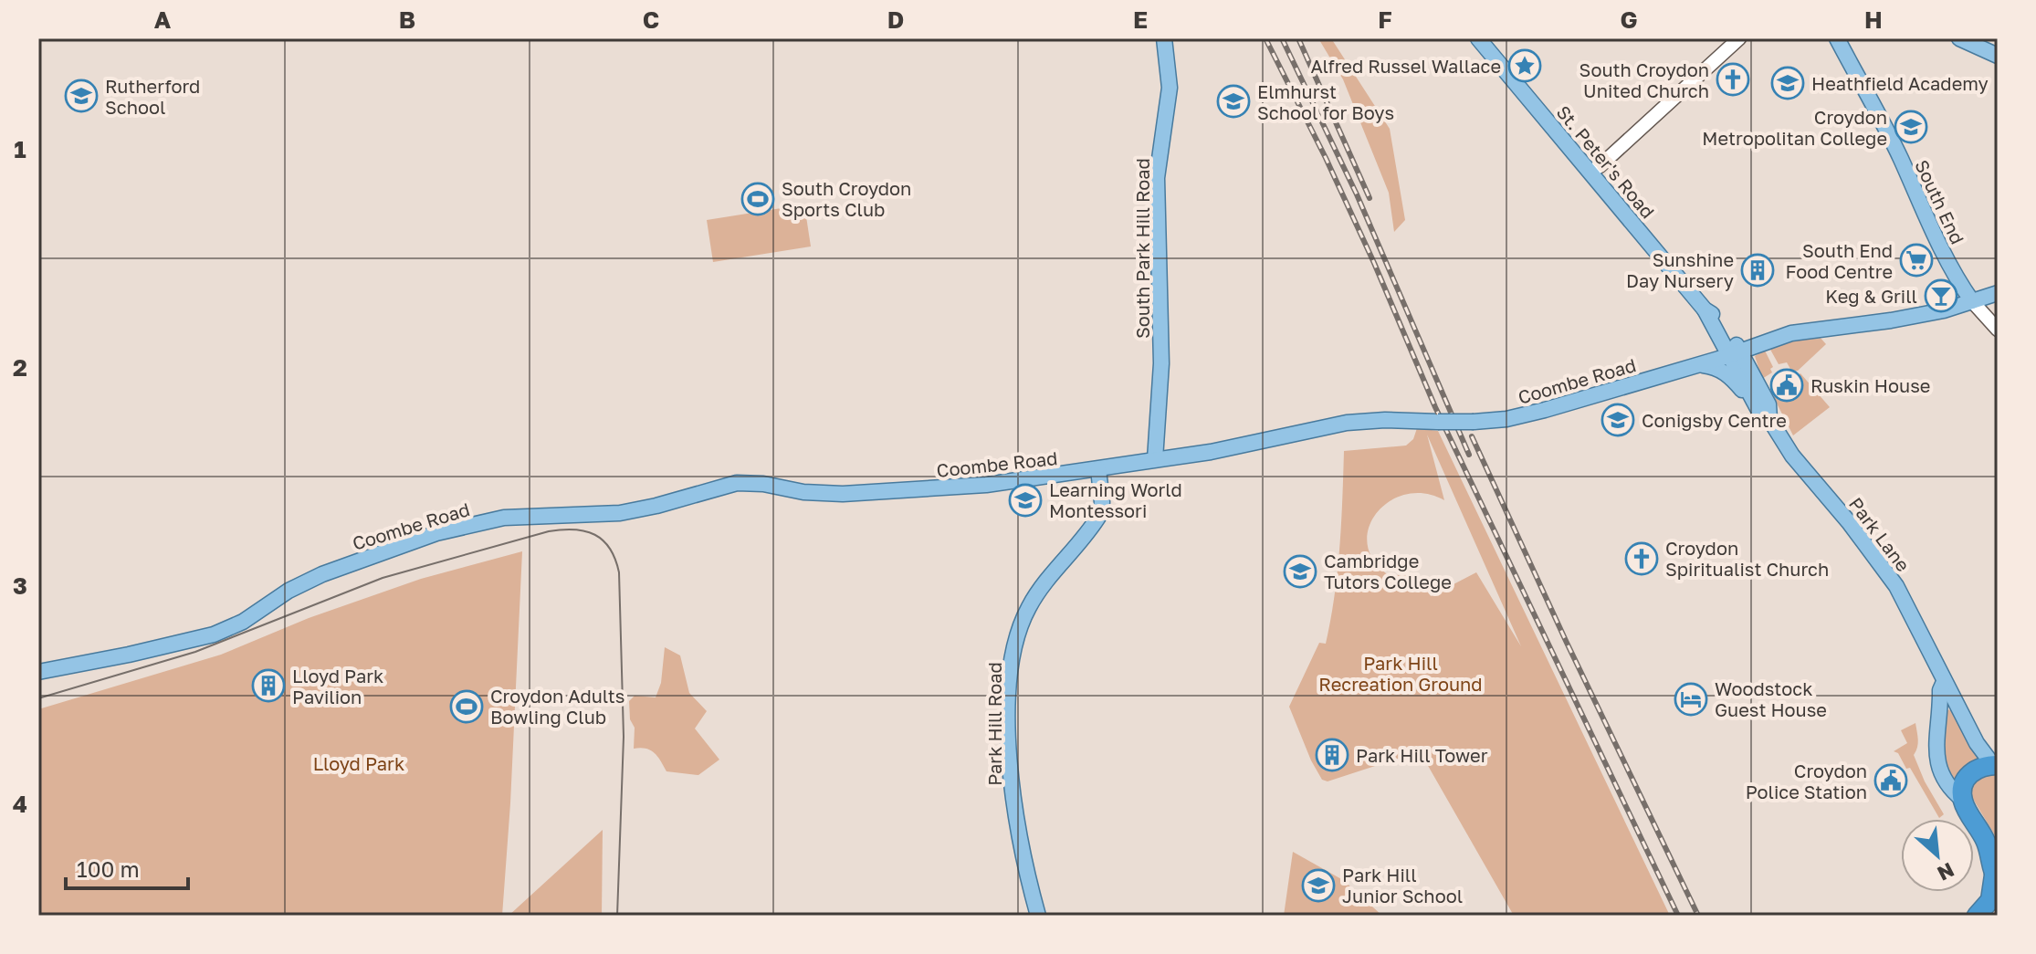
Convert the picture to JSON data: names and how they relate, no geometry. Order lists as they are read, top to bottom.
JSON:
{
  "streets": {
    "main road": [
      "St. Peter's Road",
      "South End",
      "South Park Hill Road",
      "Coombe Road",
      "Park Lane",
      "Park Hill Road"
    ]
  },
  "crossings": [
    ["St. Peter's Road", "Coombe Road"],
    ["St. Peter's Road", "Park Lane"],
    ["South End", "Coombe Road"],
    ["South Park Hill Road", "Coombe Road"],
    ["Coombe Road", "Park Lane"],
    ["Coombe Road", "Park Hill Road"]
  ],
  "parks": ["Park Hill Recreation Ground", "Lloyd Park"],
  "places": {
    "place": ["Alfred Russel Wallace"],
    "church": ["South Croydon United Church", "Croydon Spiritualist Church"],
    "school or university": [
      "Heathfield Academy",
      "Rutherford School",
      "Elmhurst School for Boys",
      "Croydon Metropolitan College",
      "Conigsby Centre",
      "Learning World Montessori",
      "Cambridge Tutors College",
      "Park Hill Junior School"
    ],
    "sports": ["South Croydon Sports Club", "Croydon Adults Bowling Club"],
    "supermarket": ["South End Food Centre"],
    "building": ["Sunshine Day Nursery", "Lloyd Park Pavilion", "Park Hill Tower"],
    "bar": ["Keg & Grill"],
    "public building": ["Ruskin House", "Croydon Police Station"],
    "hotel": ["Woodstock Guest House"]
  },
  "scale_bar": "100 m",
  "north": "bottom right",
  "grid": {
    "columns": [
      "A",
      "B",
      "C",
      "D",
      "E",
      "F",
      "G",
      "H"
    ],
    "rows": [
      "1",
      "2",
      "3",
      "4"
    ]
  }
}
